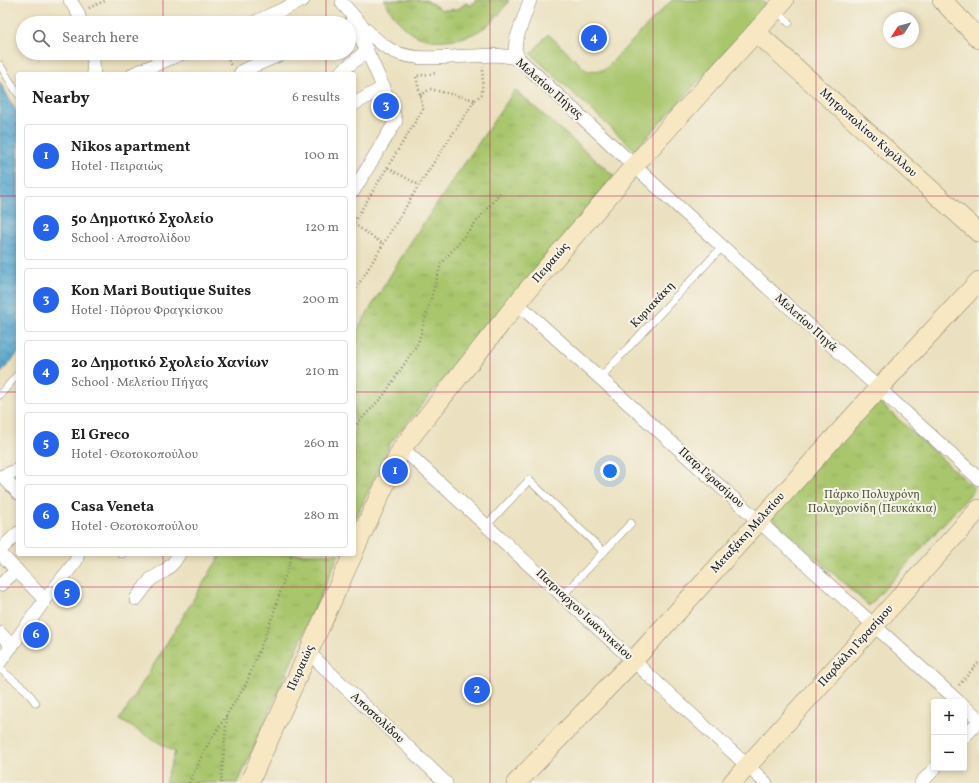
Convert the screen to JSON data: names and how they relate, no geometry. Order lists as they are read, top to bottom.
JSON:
{
  "streets": {
    "street": [
      "Μελετίου Πήγας",
      "Μητροπολίτου Κυρίλλου",
      "Πειραιώς",
      "Μελετίου Πηγά",
      "Πατρ.Γερασίμου",
      "Μεταξάκη Μελετίου",
      "Πατριαρχου Ιωαννικείου",
      "Παρδάλη Γερασίμου",
      "Αποστολίδου"
    ],
    "lane": ["Κυριακάκη"]
  },
  "crossings": [
    ["Μελετίου Πήγας", "Πειραιώς"],
    ["Μελετίου Πήγας", "Μελετίου Πηγά"],
    ["Μητροπολίτου Κυρίλλου", "Πειραιώς"],
    ["Πειραιώς", "Μελετίου Πηγά"],
    ["Πειραιώς", "Πατρ.Γερασίμου"],
    ["Πειραιώς", "Πατριαρχου Ιωαννικείου"],
    ["Πειραιώς", "Αποστολίδου"],
    ["Κυριακάκη", "Μελετίου Πηγά"],
    ["Κυριακάκη", "Πατρ.Γερασίμου"],
    ["Μελετίου Πηγά", "Μεταξάκη Μελετίου"],
    ["Πατρ.Γερασίμου", "Μεταξάκη Μελετίου"],
    ["Πατρ.Γερασίμου", "Παρδάλη Γερασίμου"],
    ["Μεταξάκη Μελετίου", "Πατριαρχου Ιωαννικείου"],
    ["Πατριαρχου Ιωαννικείου", "Παρδάλη Γερασίμου"]
  ],
  "parks": ["Πάρκο Πολυχρόνη Πολυχρονίδη (Πευκάκια)"],
  "north": "bottom left",
  "page": {
    "search": "Search here",
    "pins": [
      "4",
      "3",
      "1",
      "5",
      "6",
      "2"
    ],
    "heading": ["Nearby", "6 results"],
    "list": [
      {
        "mark": "1",
        "name": "Nikos apartment",
        "note": "Hotel · Πειραιώς",
        "value": "100 m"
      },
      {
        "mark": "2",
        "name": "5ο Δημοτικό Σχολείο",
        "note": "School · Αποστολίδου",
        "value": "120 m"
      },
      {
        "mark": "3",
        "name": "Kon Mari Boutique Suites",
        "note": "Hotel · Πόρτου Φραγκίσκου",
        "value": "200 m"
      },
      {
        "mark": "4",
        "name": "2ο Δημοτικό Σχολείο Χανίων",
        "note": "School · Μελετίου Πήγας",
        "value": "210 m"
      },
      {
        "mark": "5",
        "name": "El Greco",
        "note": "Hotel · Θεοτοκοπούλου",
        "value": "260 m"
      },
      {
        "mark": "6",
        "name": "Casa Veneta",
        "note": "Hotel · Θεοτοκοπούλου",
        "value": "280 m"
      }
    ],
    "map_buttons": ["+", "−"]
  }
}
